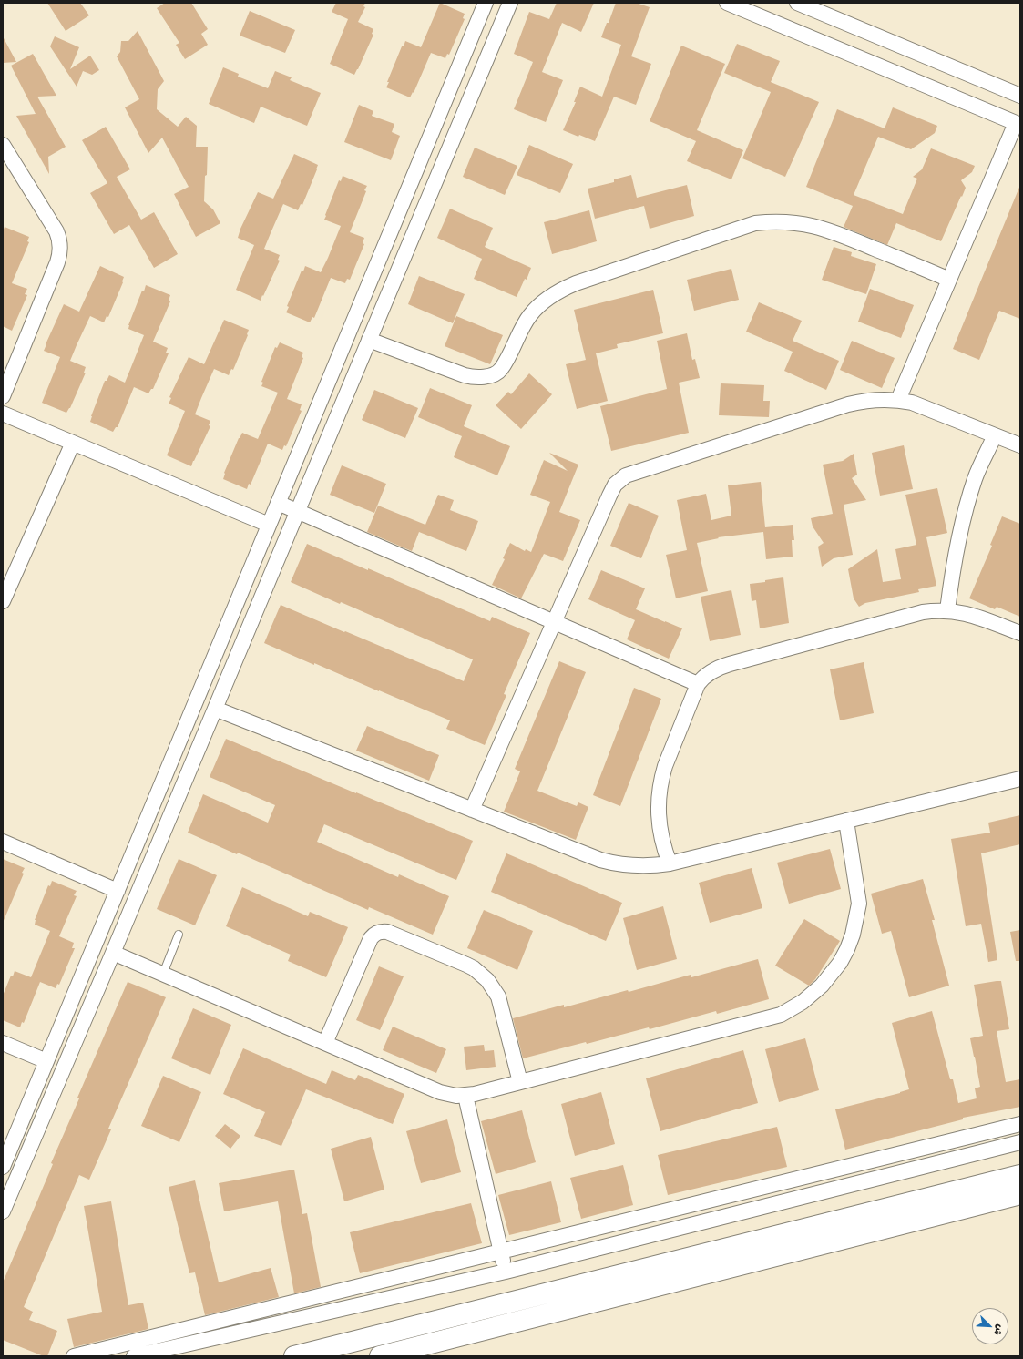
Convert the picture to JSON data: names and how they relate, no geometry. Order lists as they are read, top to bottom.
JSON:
{
  "north": "bottom right"
}
